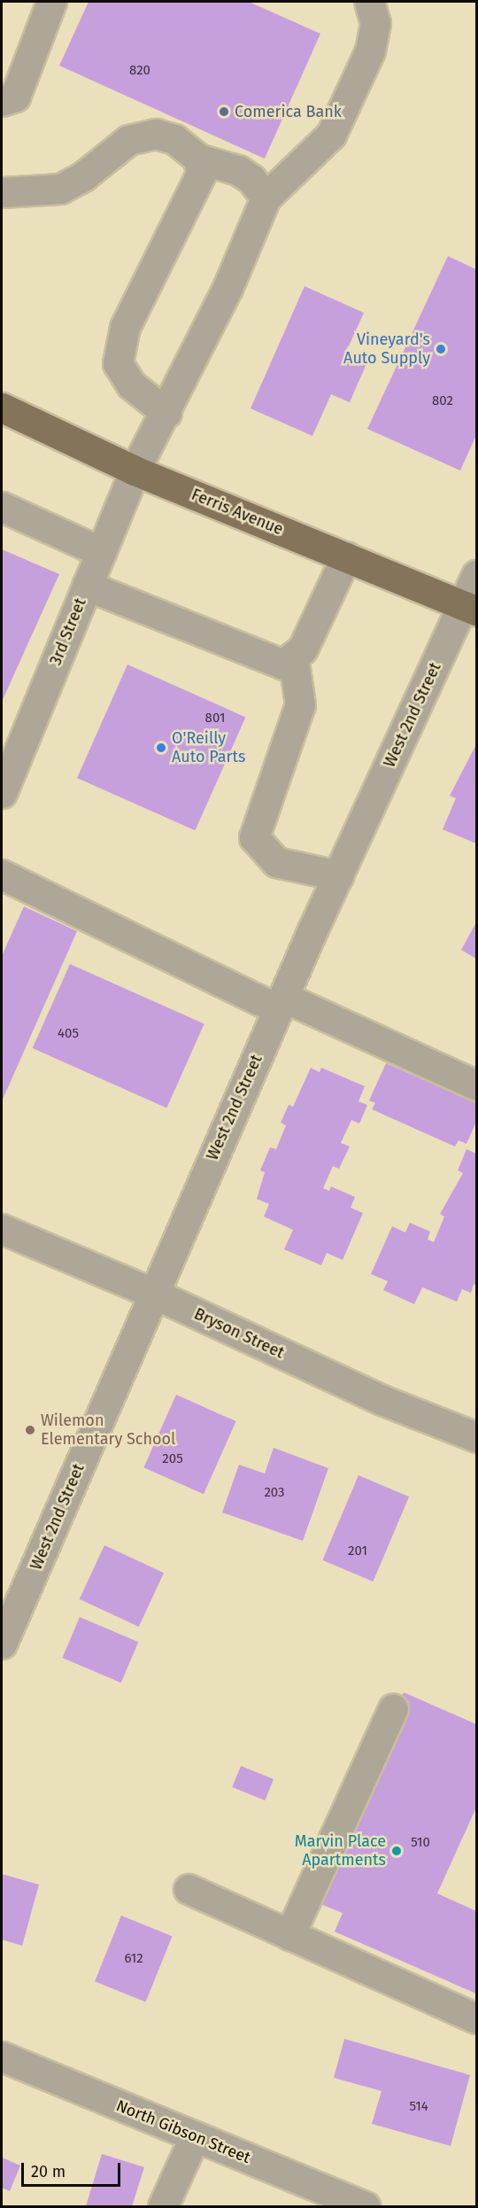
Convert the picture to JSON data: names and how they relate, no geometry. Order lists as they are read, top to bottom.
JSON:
{
  "streets": {
    "main road": ["Ferris Avenue"],
    "street": [
      "3rd Street",
      "West 2nd Street",
      "Bryson Street",
      "North Gibson Street"
    ]
  },
  "crossings": [
    ["Ferris Avenue", "3rd Street"],
    ["Ferris Avenue", "West 2nd Street"],
    ["West 2nd Street", "Bryson Street"]
  ],
  "places": [
    "Comerica Bank",
    "Vineyard's Auto Supply",
    "O'Reilly Auto Parts",
    "Wilemon Elementary School",
    "Marvin Place Apartments"
  ],
  "house_numbers": [
    "820",
    "802",
    "801",
    "405",
    "205",
    "203",
    "201",
    "510",
    "612",
    "514"
  ],
  "scale_bar": "20 m"
}
